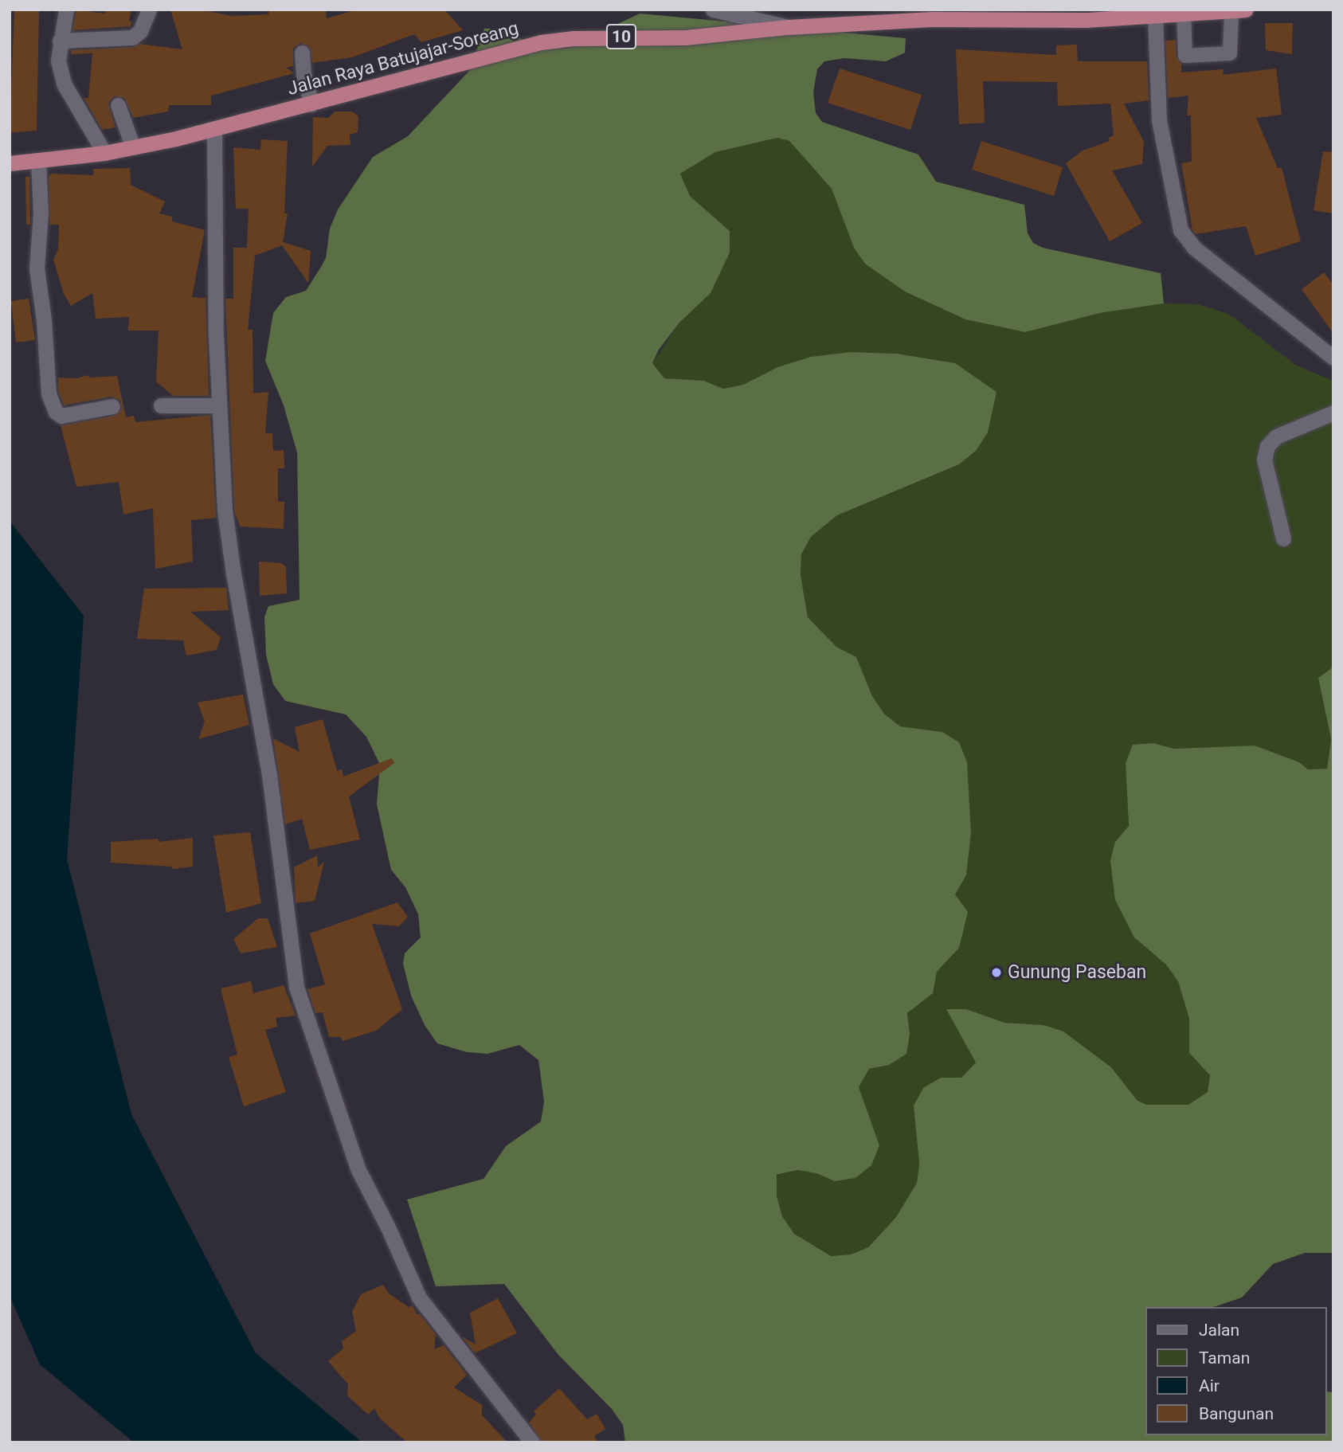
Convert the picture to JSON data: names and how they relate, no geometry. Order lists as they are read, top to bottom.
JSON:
{
  "streets": {
    "highway": ["10", "Jalan Raya Batujajar-Soreang"]
  },
  "places": ["Gunung Paseban"],
  "legend": [
    "Jalan",
    "Taman",
    "Air",
    "Bangunan"
  ]
}
